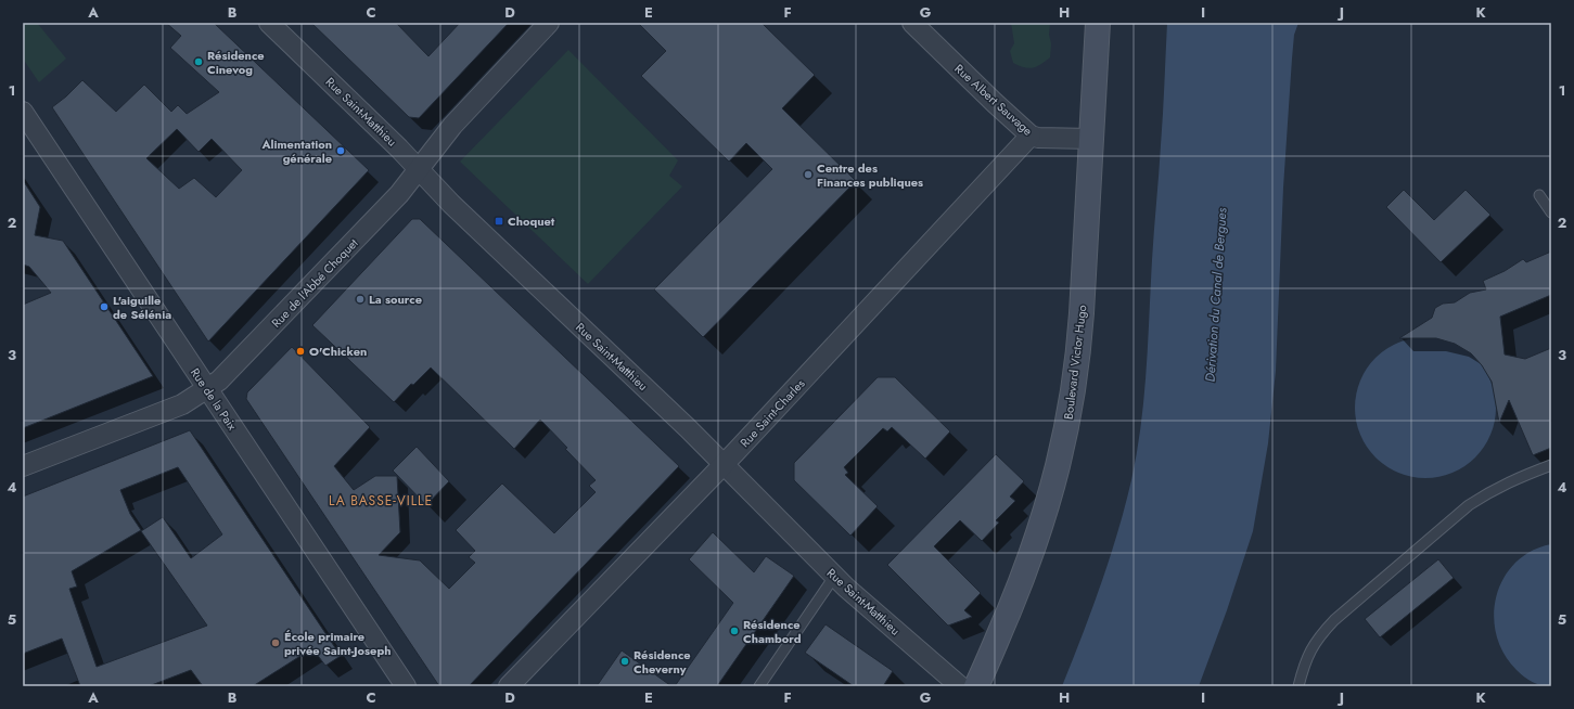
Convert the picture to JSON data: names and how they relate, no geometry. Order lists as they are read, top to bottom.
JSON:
{
  "streets": {
    "main road": ["Boulevard Victor Hugo"],
    "street": [
      "Rue Albert Sauvage",
      "Rue Saint-Matthieu",
      "Rue de l'Abbé Choquet",
      "Rue de la Paix",
      "Rue Saint-Charles"
    ]
  },
  "crossings": [
    ["Rue Albert Sauvage", "Boulevard Victor Hugo"],
    ["Rue Albert Sauvage", "Rue Saint-Charles"],
    ["Rue Saint-Matthieu", "Rue de l'Abbé Choquet"],
    ["Rue Saint-Matthieu", "Rue Saint-Charles"],
    ["Rue de l'Abbé Choquet", "Rue de la Paix"]
  ],
  "districts": ["LA BASSE-VILLE"],
  "water": ["Dérivation du Canal de Bergues"],
  "places": {
    "other": [
      "Résidence Cinevog",
      "Alimentation générale",
      "Centre des Finances publiques",
      "La source",
      "L'aiguille de Sélénia",
      "O'Chicken",
      "Résidence Chambord",
      "École primaire privée Saint-Joseph",
      "Résidence Cheverny"
    ],
    "transit": ["Choquet"]
  },
  "grid": {
    "columns": [
      "A",
      "B",
      "C",
      "D",
      "E",
      "F",
      "G",
      "H",
      "I",
      "J",
      "K"
    ],
    "rows": [
      "1",
      "2",
      "3",
      "4",
      "5"
    ]
  }
}
